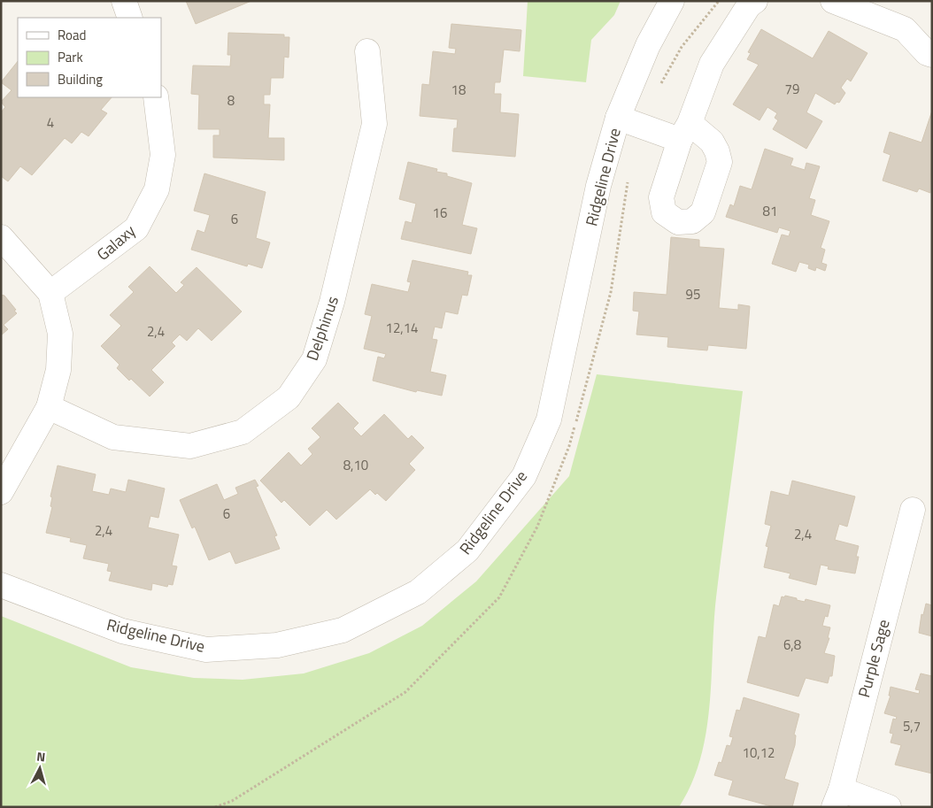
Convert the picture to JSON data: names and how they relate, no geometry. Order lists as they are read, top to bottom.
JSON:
{
  "streets": {
    "street": [
      "Ridgeline Drive",
      "Galaxy",
      "Delphinus",
      "Purple Sage"
    ]
  },
  "house_numbers": [
    "79",
    "18",
    "8",
    "4",
    "81",
    "16",
    "6",
    "95",
    "12,14",
    "2,4",
    "8,10",
    "6",
    "2,4",
    "2,4",
    "6,8",
    "5,7",
    "10,12"
  ],
  "legend": ["Road", "Park", "Building"],
  "north": "top"
}
